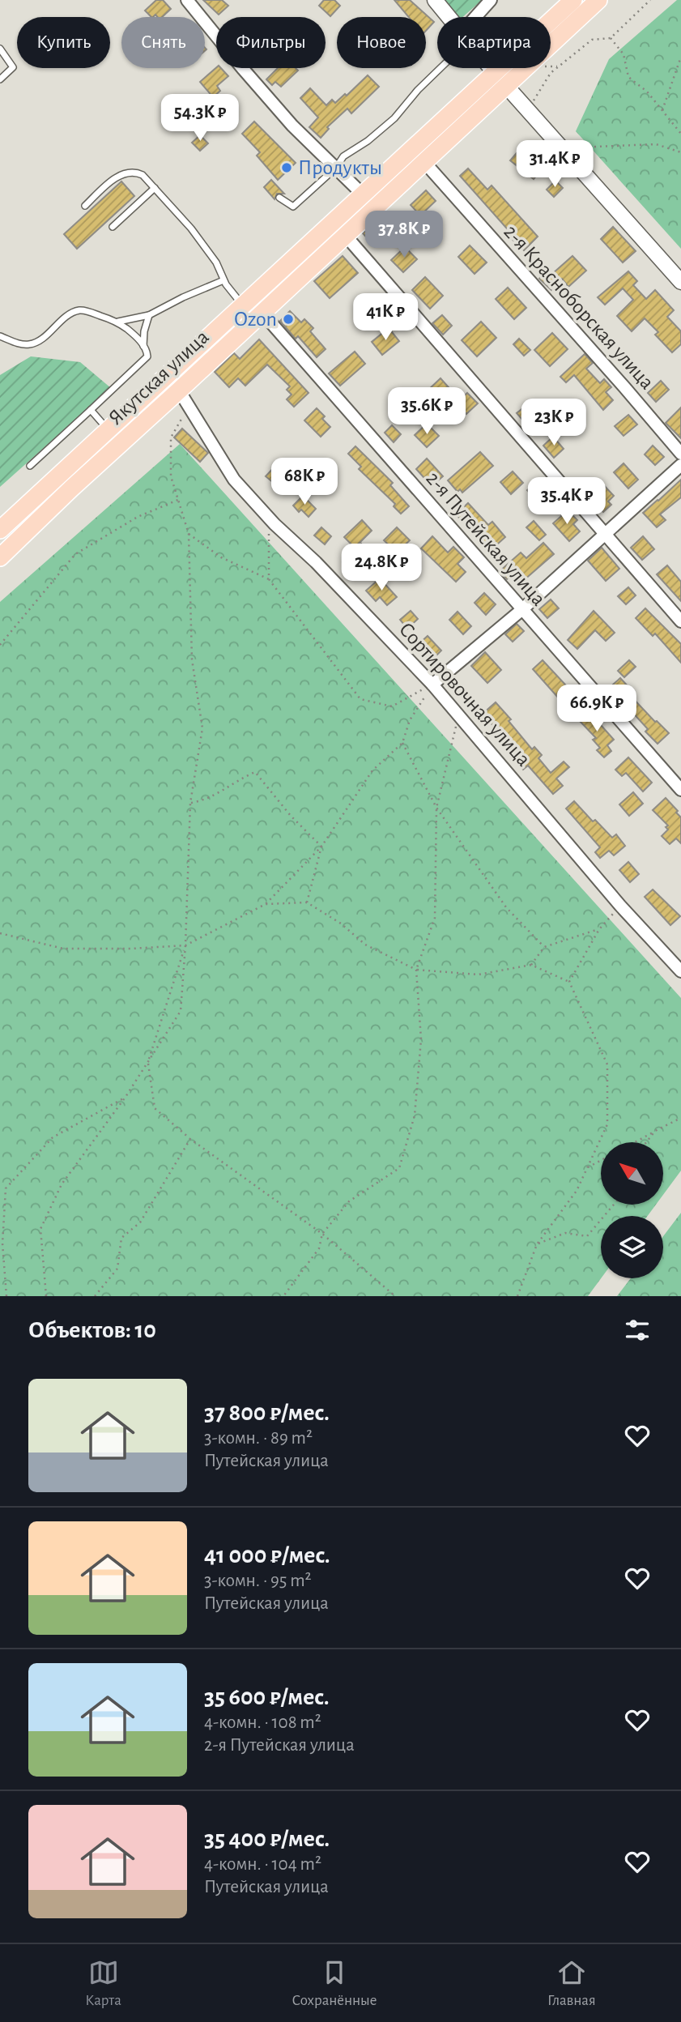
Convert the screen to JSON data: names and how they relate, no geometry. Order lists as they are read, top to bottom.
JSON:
{
  "streets": {
    "main road": ["Якутская улица"],
    "street": ["2-я Красноборская улица", "2-я Путейская улица", "Сортировочная улица"]
  },
  "crossings": [
    ["2-я Красноборская улица", "Якутская улица"],
    ["Якутская улица", "2-я Путейская улица"],
    ["Якутская улица", "Сортировочная улица"]
  ],
  "places": ["Продукты", "Ozon"],
  "north": "top left",
  "page": {
    "chip": [
      "Купить",
      "Снять",
      "Фильтры",
      "Новое",
      "Квартира"
    ],
    "price": [
      "54.3K ₽",
      "31.4K ₽",
      "37.8K ₽",
      "41K ₽",
      "35.6K ₽",
      "23K ₽",
      "68K ₽",
      "35.4K ₽",
      "24.8K ₽",
      "66.9K ₽"
    ],
    "heading": "Объектов: 10",
    "list": [
      {
        "name": "37 800 ₽/мес.",
        "note": "3-комн. · 89 m² · Путейская улица"
      },
      {
        "name": "41 000 ₽/мес.",
        "note": "3-комн. · 95 m² · Путейская улица"
      },
      {
        "name": "35 600 ₽/мес.",
        "note": "4-комн. · 108 m² · 2-я Путейская улица"
      },
      {
        "name": "35 400 ₽/мес.",
        "note": "4-комн. · 104 m² · Путейская улица"
      }
    ],
    "tabs": ["Карта", "Сохранённые", "Главная"]
  }
}
